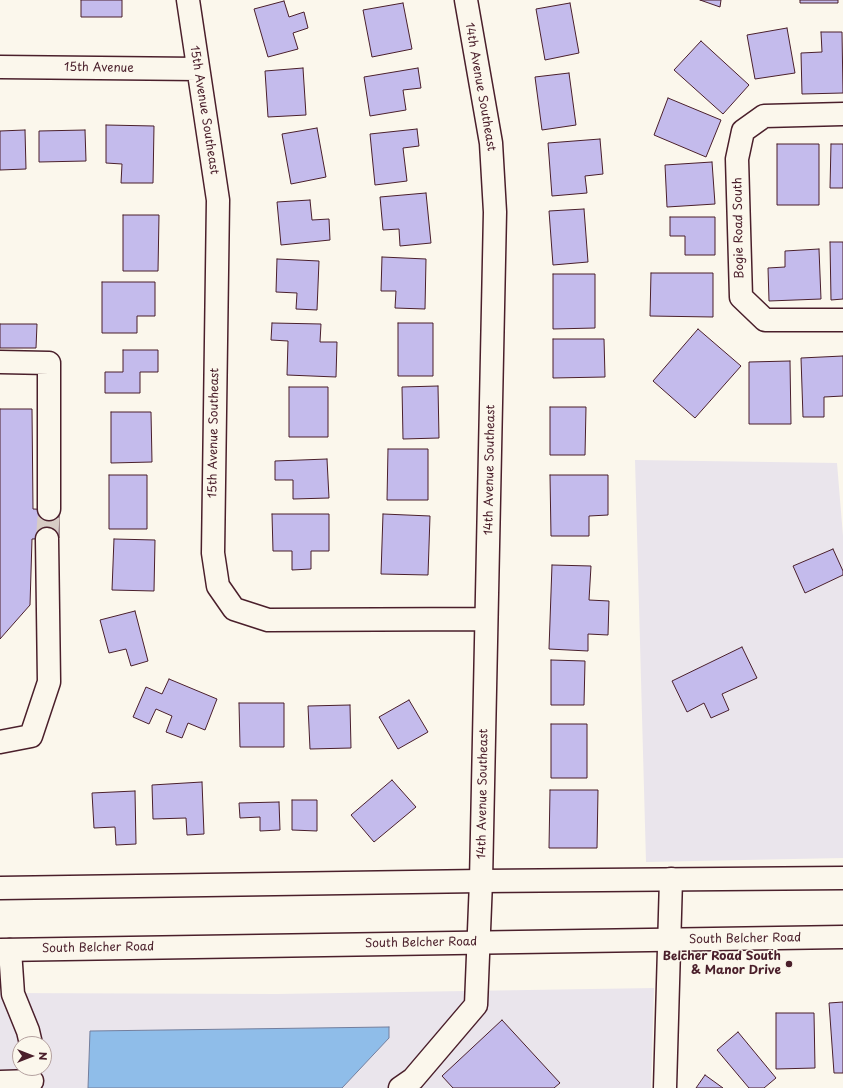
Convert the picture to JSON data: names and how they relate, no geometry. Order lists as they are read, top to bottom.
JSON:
{
  "streets": {
    "street": [
      "15th Avenue",
      "14th Avenue Southeast",
      "15th Avenue Southeast",
      "Bogie Road South",
      "South Belcher Road"
    ]
  },
  "crossings": [
    ["15th Avenue", "15th Avenue Southeast"],
    ["14th Avenue Southeast", "15th Avenue Southeast"],
    ["14th Avenue Southeast", "South Belcher Road"]
  ],
  "places": ["Belcher Road South & Manor Drive"],
  "north": "right"
}
